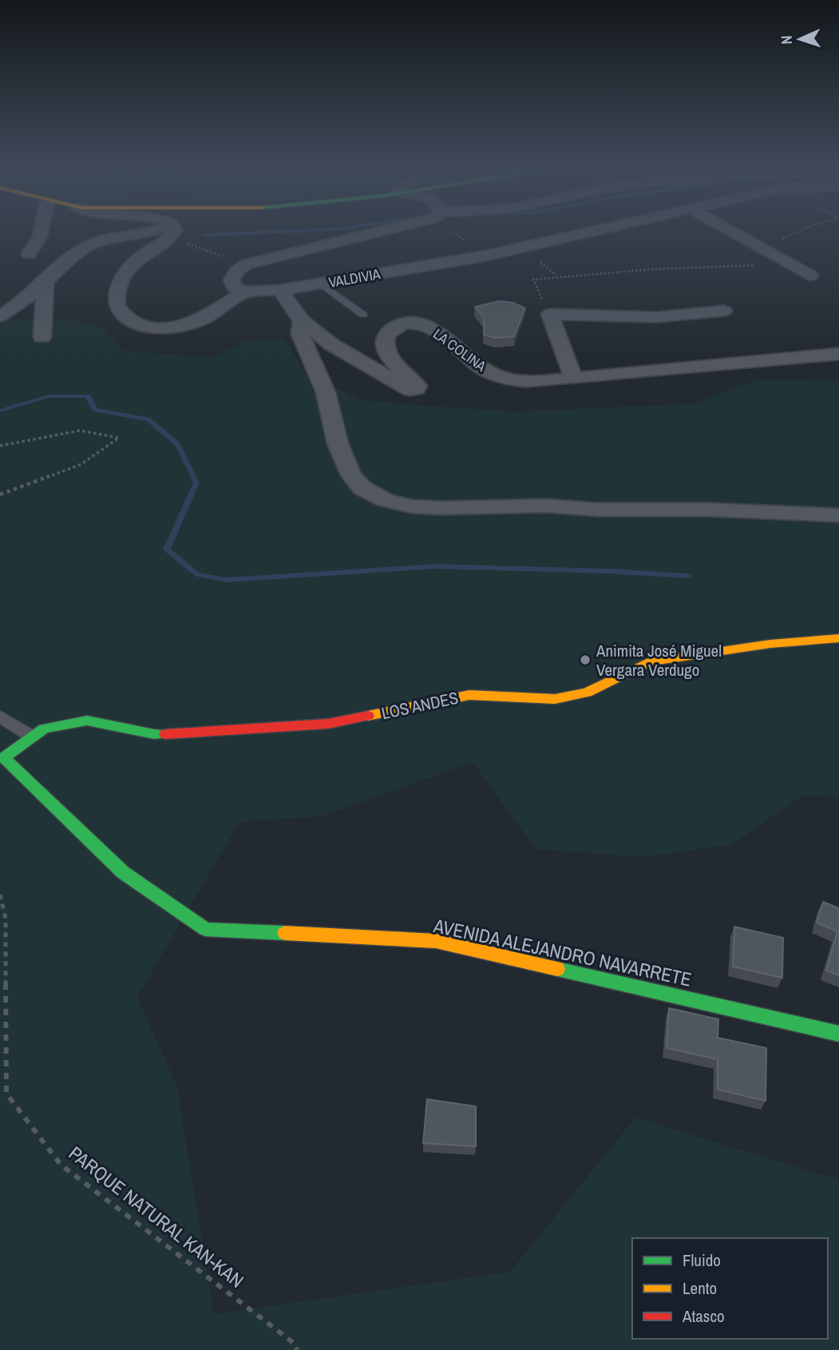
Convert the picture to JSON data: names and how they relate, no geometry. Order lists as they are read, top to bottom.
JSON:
{
  "streets": {
    "street": [
      "VALDIVIA",
      "LA COLINA",
      "LOS ANDES",
      "AVENIDA ALEJANDRO NAVARRETE"
    ],
    "path": ["PARQUE NATURAL KAN-KAN"]
  },
  "crossings": [
    ["LOS ANDES", "AVENIDA ALEJANDRO NAVARRETE"]
  ],
  "places": ["Animita José Miguel Vergara Verdugo"],
  "legend": ["Fluido", "Lento", "Atasco"],
  "north": "left"
}
